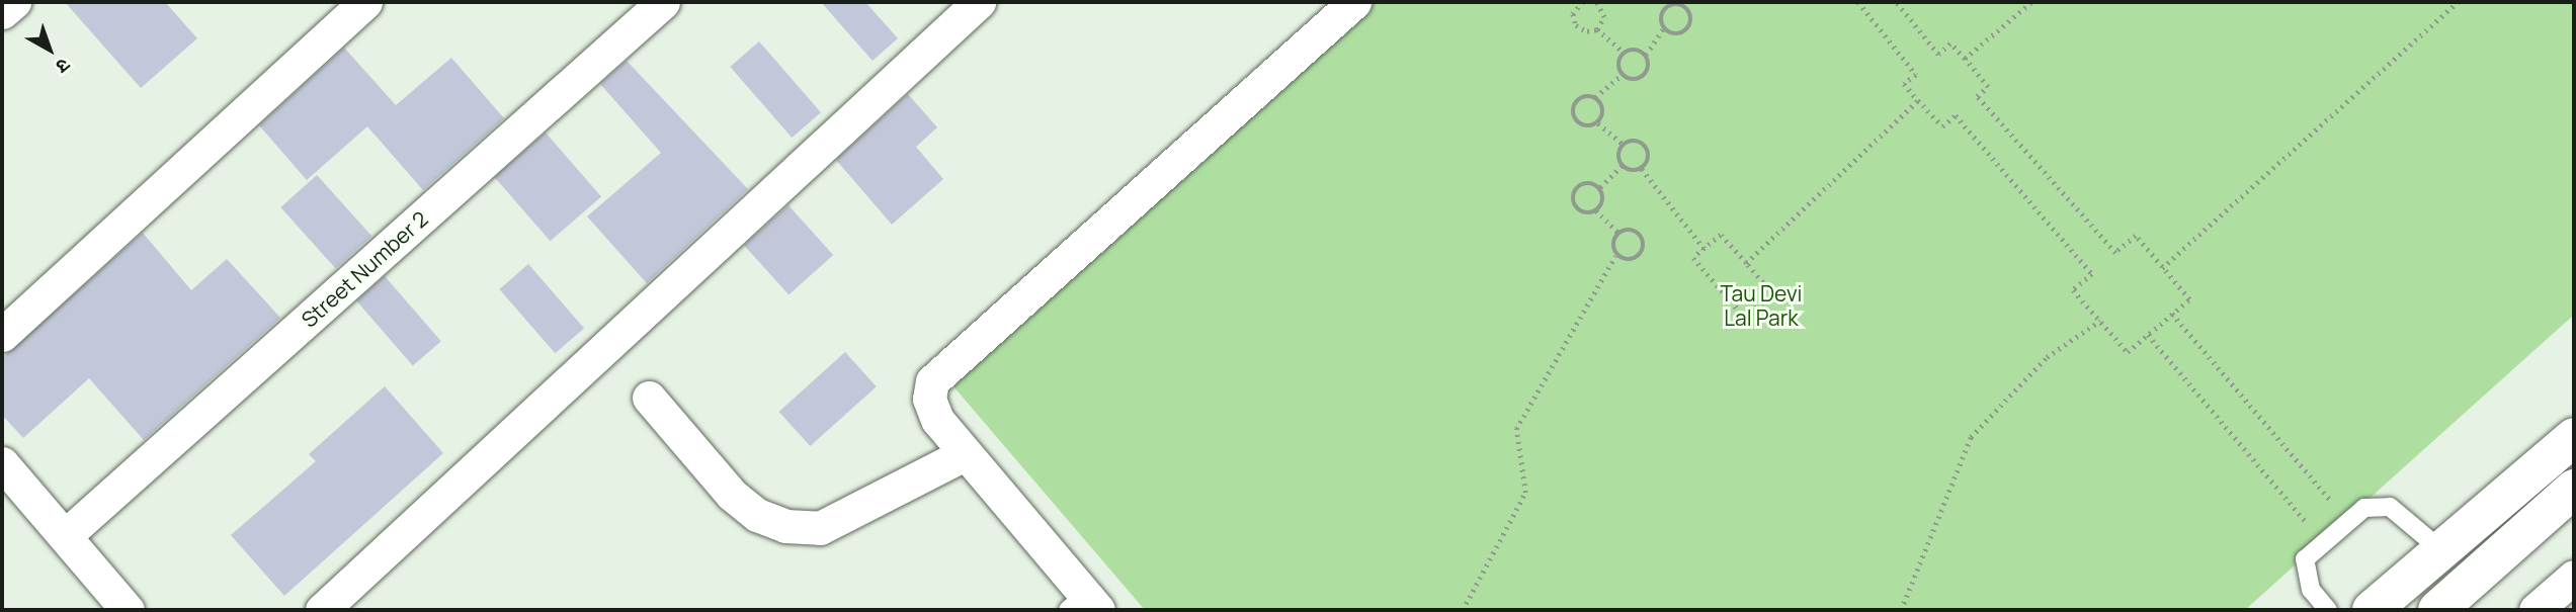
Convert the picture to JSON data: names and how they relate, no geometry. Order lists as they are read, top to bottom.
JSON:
{
  "streets": {
    "street": ["Street Number 2"]
  },
  "parks": ["Tau Devi Lal Park"],
  "north": "bottom right"
}
